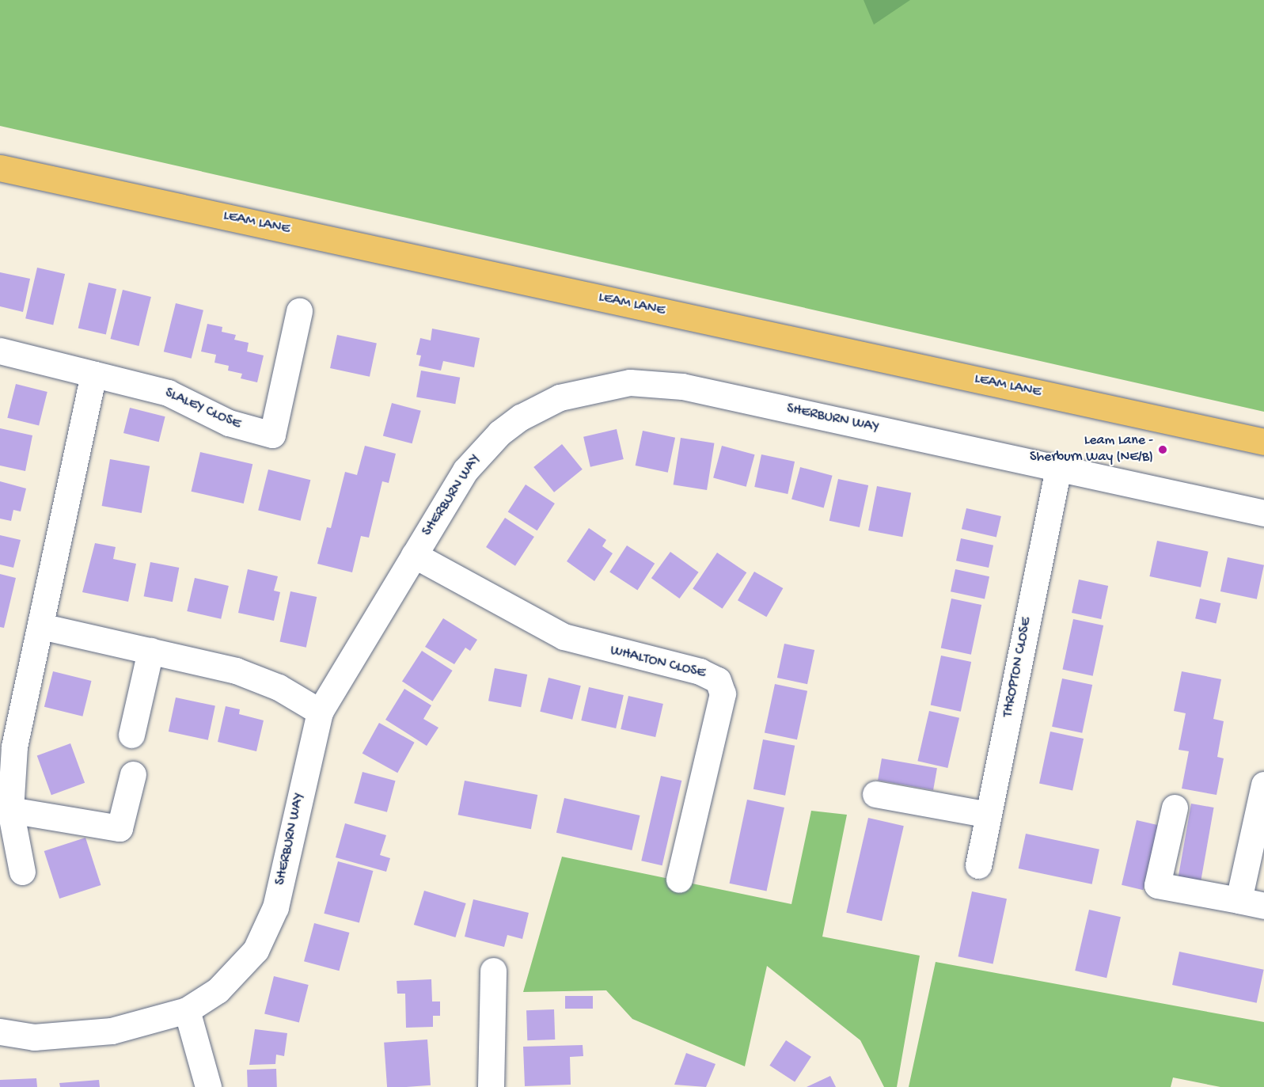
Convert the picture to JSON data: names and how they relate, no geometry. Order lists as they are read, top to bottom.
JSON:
{
  "streets": {
    "main road": ["LEAM LANE"],
    "street": [
      "SLALEY CLOSE",
      "SHERBURN WAY",
      "WHALTON CLOSE",
      "THROPTON CLOSE"
    ]
  },
  "crossings": [
    ["SHERBURN WAY", "WHALTON CLOSE"],
    ["SHERBURN WAY", "THROPTON CLOSE"]
  ],
  "places": ["Leam Lane - Sherburn Way (NE/B)"]
}
